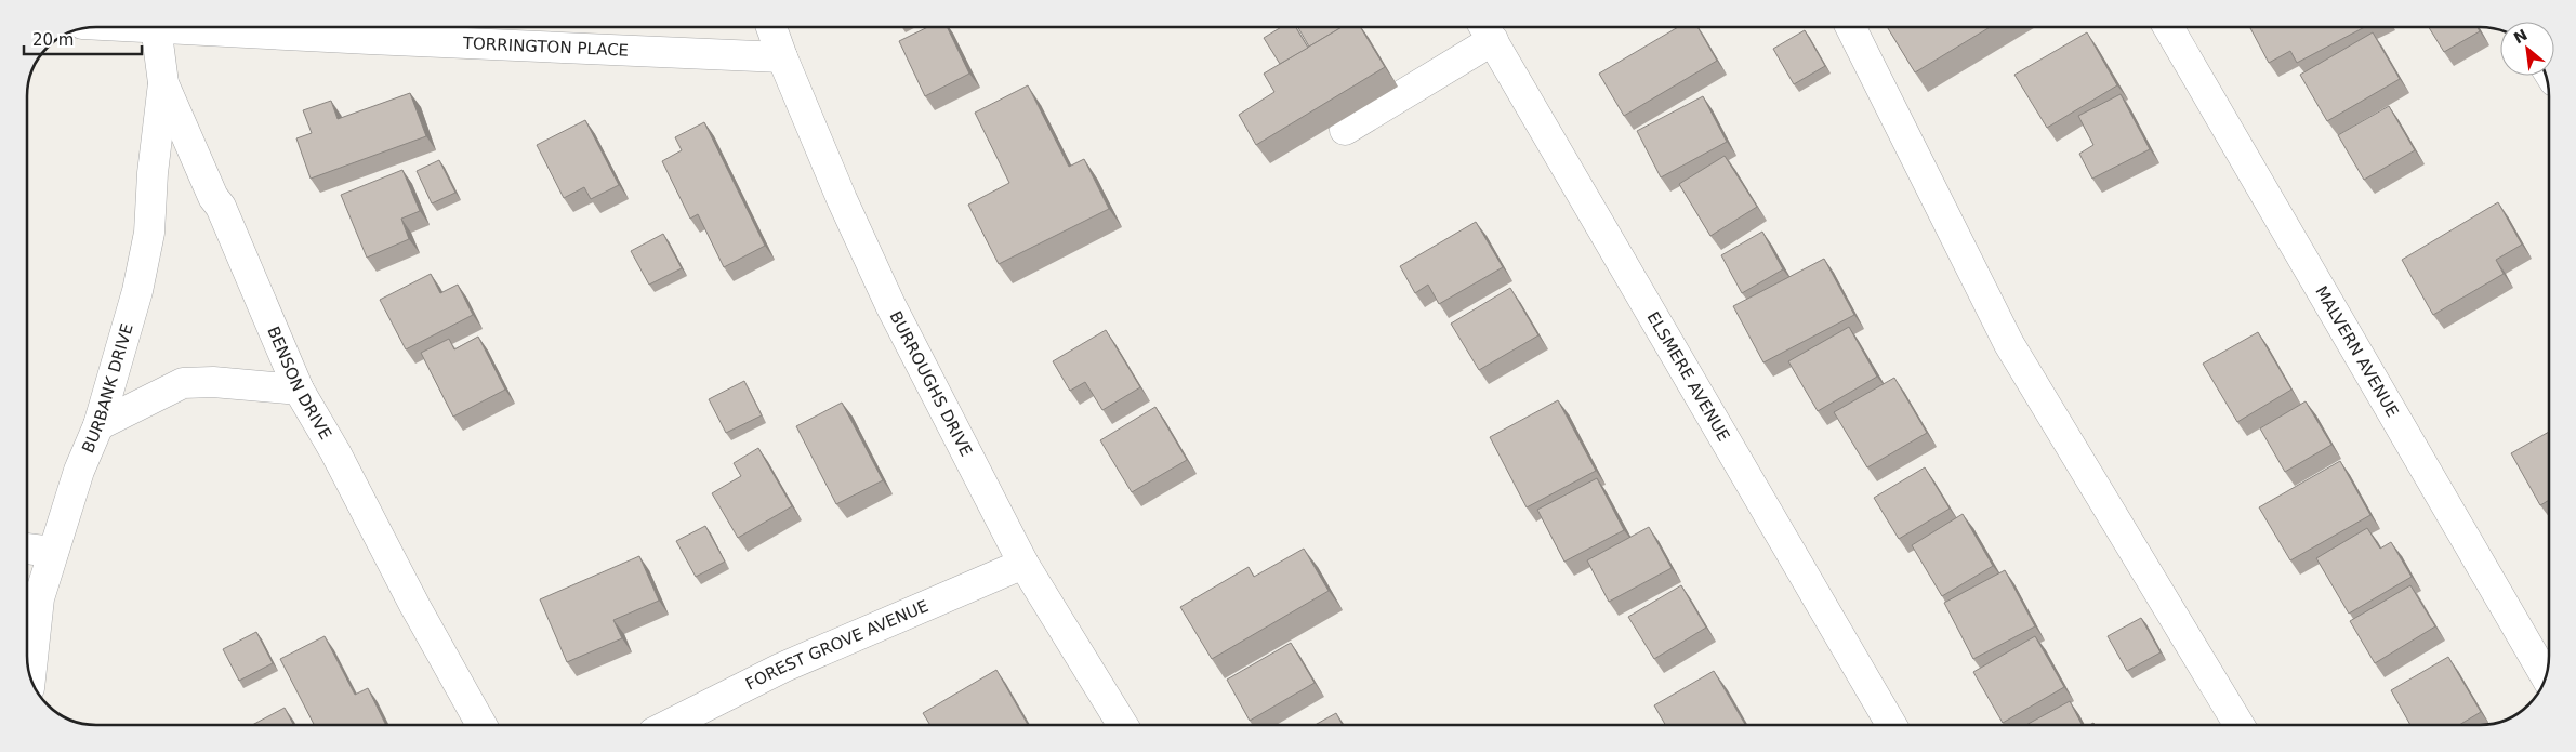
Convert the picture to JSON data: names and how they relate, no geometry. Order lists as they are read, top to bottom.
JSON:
{
  "streets": {
    "street": [
      "TORRINGTON PLACE",
      "MALVERN AVENUE",
      "ELSMERE AVENUE",
      "BENSON DRIVE",
      "BURROUGHS DRIVE",
      "BURBANK DRIVE",
      "FOREST GROVE AVENUE"
    ]
  },
  "crossings": [
    ["TORRINGTON PLACE", "BURROUGHS DRIVE"],
    ["BENSON DRIVE", "BURBANK DRIVE"],
    ["BURROUGHS DRIVE", "FOREST GROVE AVENUE"]
  ],
  "scale_bar": "20 m",
  "north": "top left"
}
